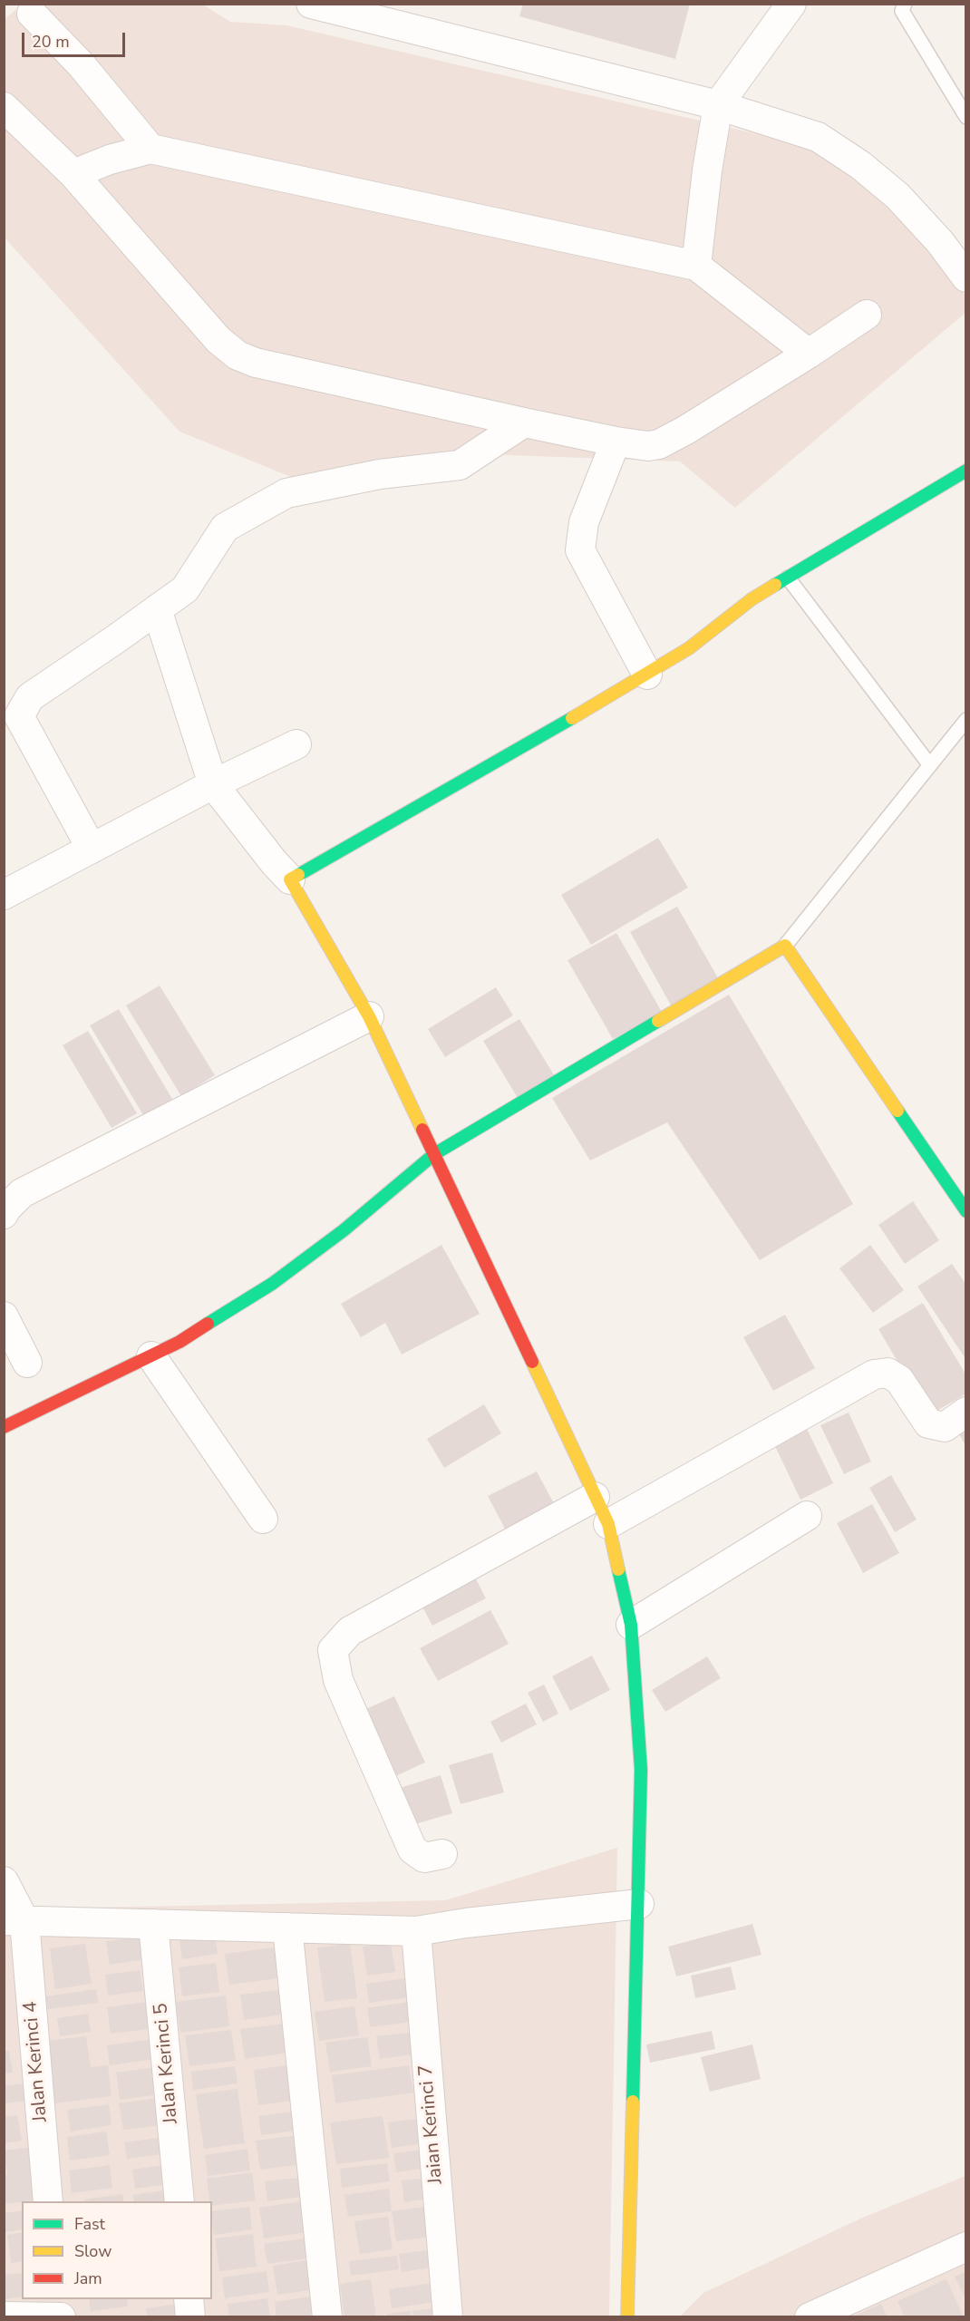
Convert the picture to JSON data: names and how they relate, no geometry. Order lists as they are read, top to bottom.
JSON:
{
  "streets": {
    "street": ["Jalan Kerinci 4", "Jalan Kerinci 5", "Jaian Kerinci 7"]
  },
  "legend": ["Fast", "Slow", "Jam"],
  "scale_bar": "20 m"
}
